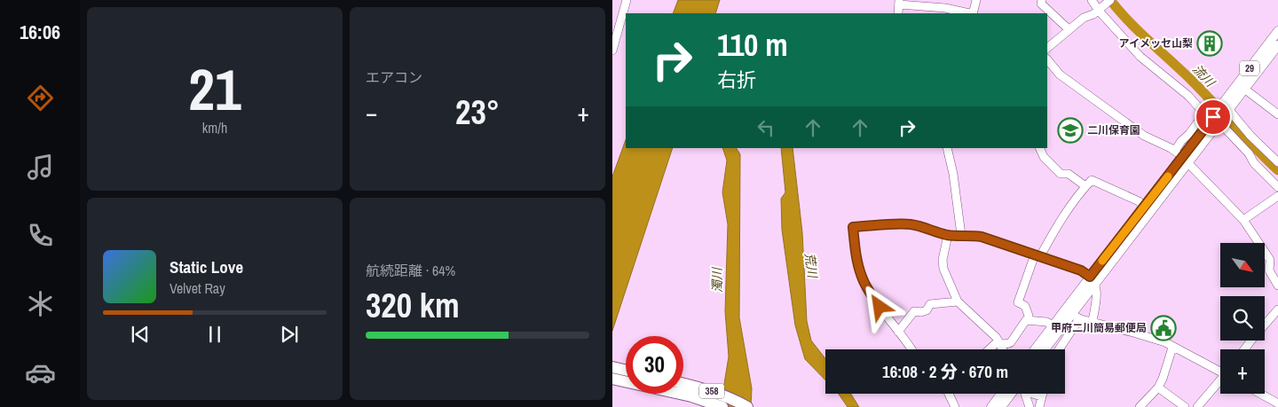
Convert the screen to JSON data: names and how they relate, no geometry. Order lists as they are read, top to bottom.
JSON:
{
  "streets": {
    "highway": ["358"],
    "main road": ["29"]
  },
  "water": ["流川", "荒川", "濁川"],
  "places": {
    "building": ["アイメッセ山梨"],
    "school or university": ["二川保育園"],
    "public building": ["甲府二川簡易郵便局"]
  },
  "north": "bottom right",
  "page": {
    "tabs": "16:06",
    "tile": [
      ["21", "km/h"],
      "エアコン",
      ["航続距離 · 64%", "320 km"]
    ],
    "turn": ["110 m", "右折"],
    "heat": ["−", "23°", "+"],
    "map_buttons": "+",
    "song": ["Static Love", "Velvet Ray"],
    "limit": "30",
    "trip": "16:08 · 2 分 · 670 m"
  }
}
